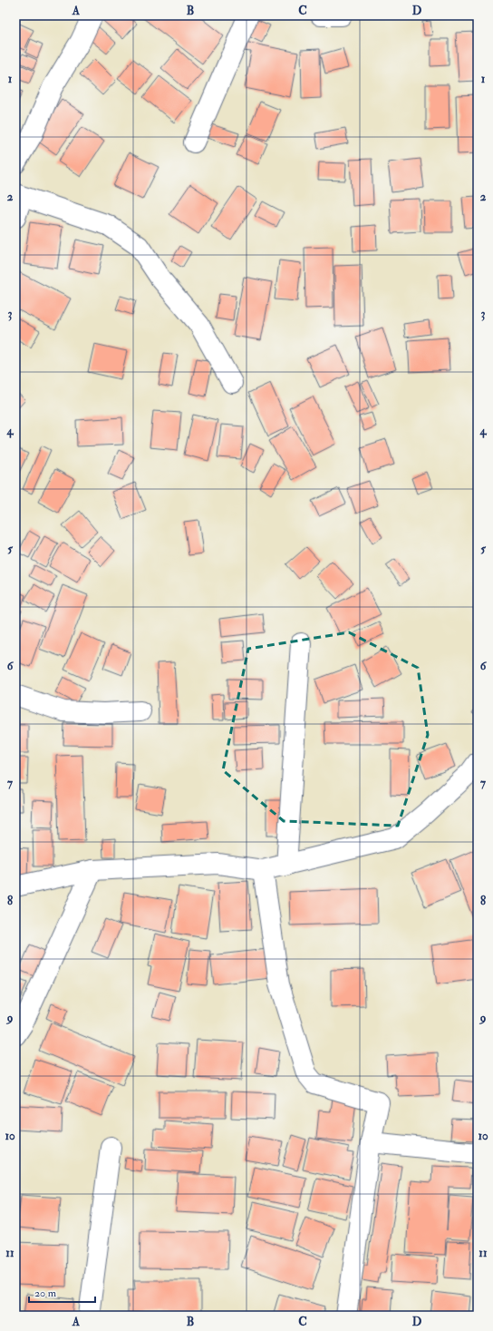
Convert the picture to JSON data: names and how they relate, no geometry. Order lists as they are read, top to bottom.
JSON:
{
  "scale_bar": "20 m",
  "grid": {
    "columns": [
      "A",
      "B",
      "C",
      "D"
    ],
    "rows": [
      "1",
      "2",
      "3",
      "4",
      "5",
      "6",
      "7",
      "8",
      "9",
      "10",
      "11"
    ]
  }
}
